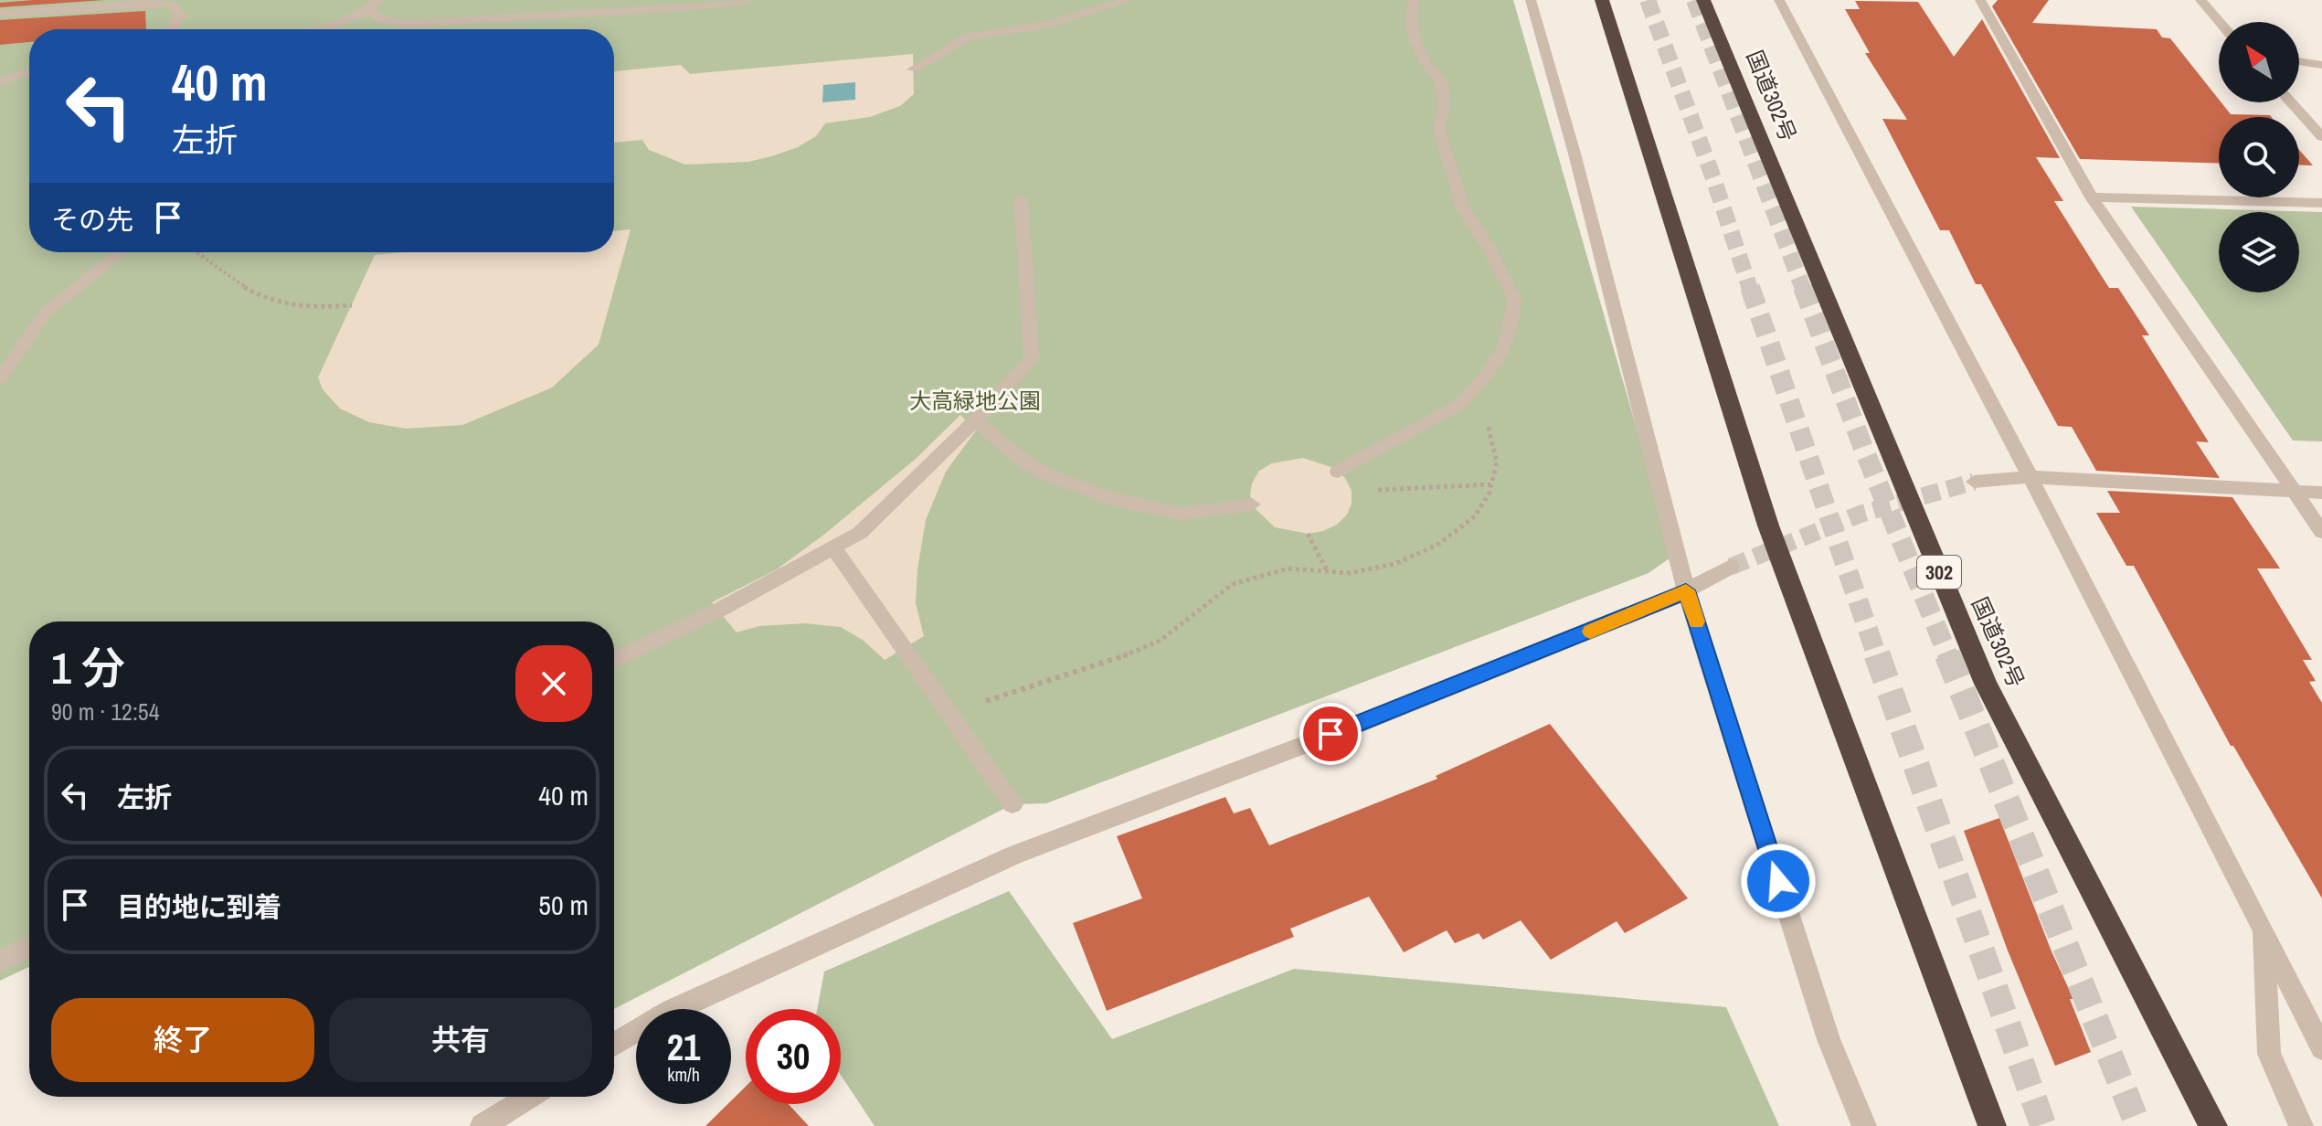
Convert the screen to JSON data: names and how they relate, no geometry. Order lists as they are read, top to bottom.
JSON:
{
  "streets": {
    "highway": ["国道302号", "302"]
  },
  "parks": ["大高緑地公園"],
  "north": "top left",
  "page": {
    "turn": ["40 m", "左折"],
    "then": "その先",
    "heading": ["1 分", "90 m · 12:54"],
    "list": [
      {
        "name": "左折",
        "value": "40 m"
      },
      {
        "name": "目的地に到着",
        "value": "50 m"
      }
    ],
    "buttons": ["終了", "共有"],
    "speed": "21 km/h",
    "limit": "30"
  }
}
